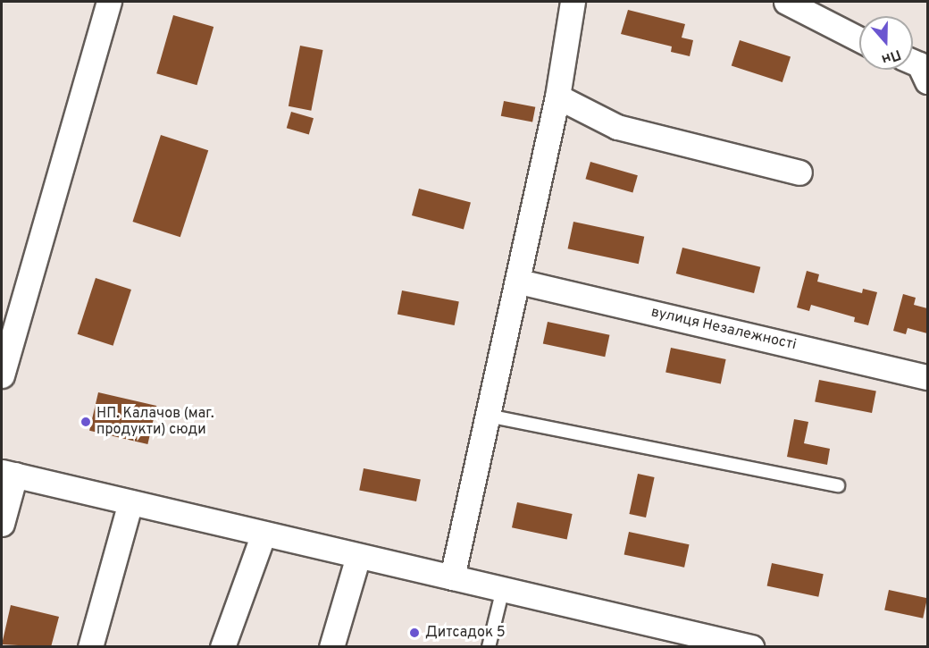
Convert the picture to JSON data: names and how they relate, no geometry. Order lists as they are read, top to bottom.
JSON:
{
  "streets": {
    "street": ["вулиця Незалежності"]
  },
  "places": ["НП. Калачов (маг. продукти) сюди", "Дитсадок 5"],
  "north": "bottom"
}
